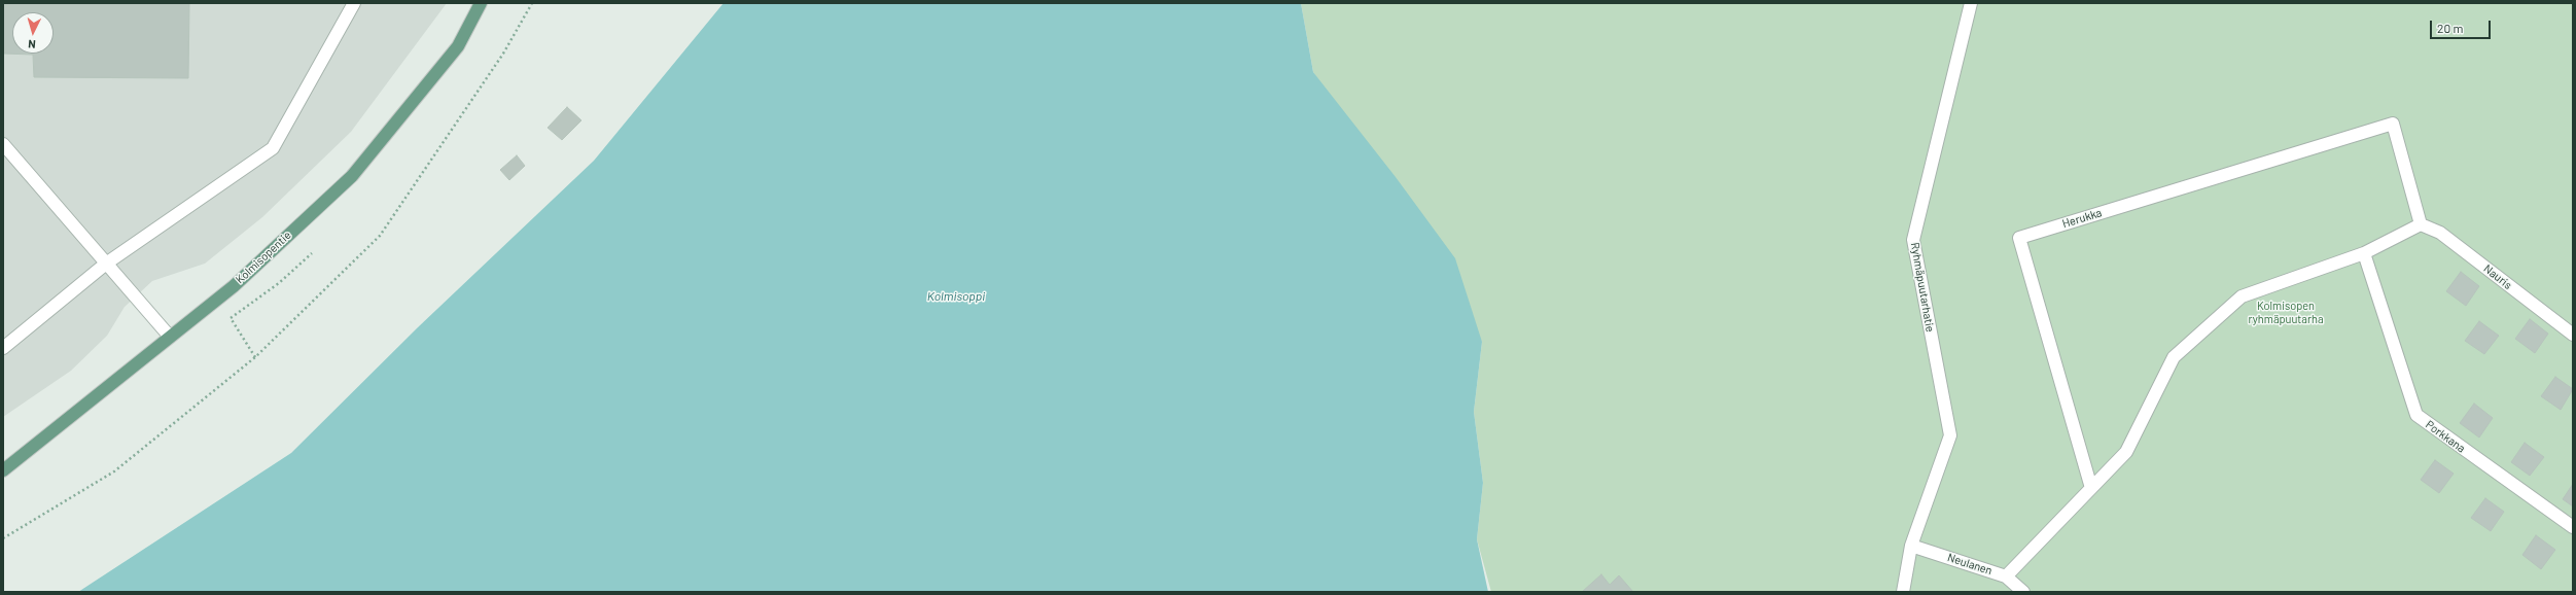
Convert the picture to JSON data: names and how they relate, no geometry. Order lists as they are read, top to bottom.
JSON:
{
  "streets": {
    "main road": ["Kolmisopentie"],
    "street": [
      "Herukka",
      "Nauris",
      "Ryhmäpuutarhatie",
      "Porkkana",
      "Neulanen"
    ]
  },
  "crossings": [
    ["Herukka", "Nauris"],
    ["Ryhmäpuutarhatie", "Neulanen"]
  ],
  "water": ["Kolmisoppi"],
  "parks": ["Kolmisopen ryhmäpuutarha"],
  "scale_bar": "20 m",
  "north": "bottom"
}
